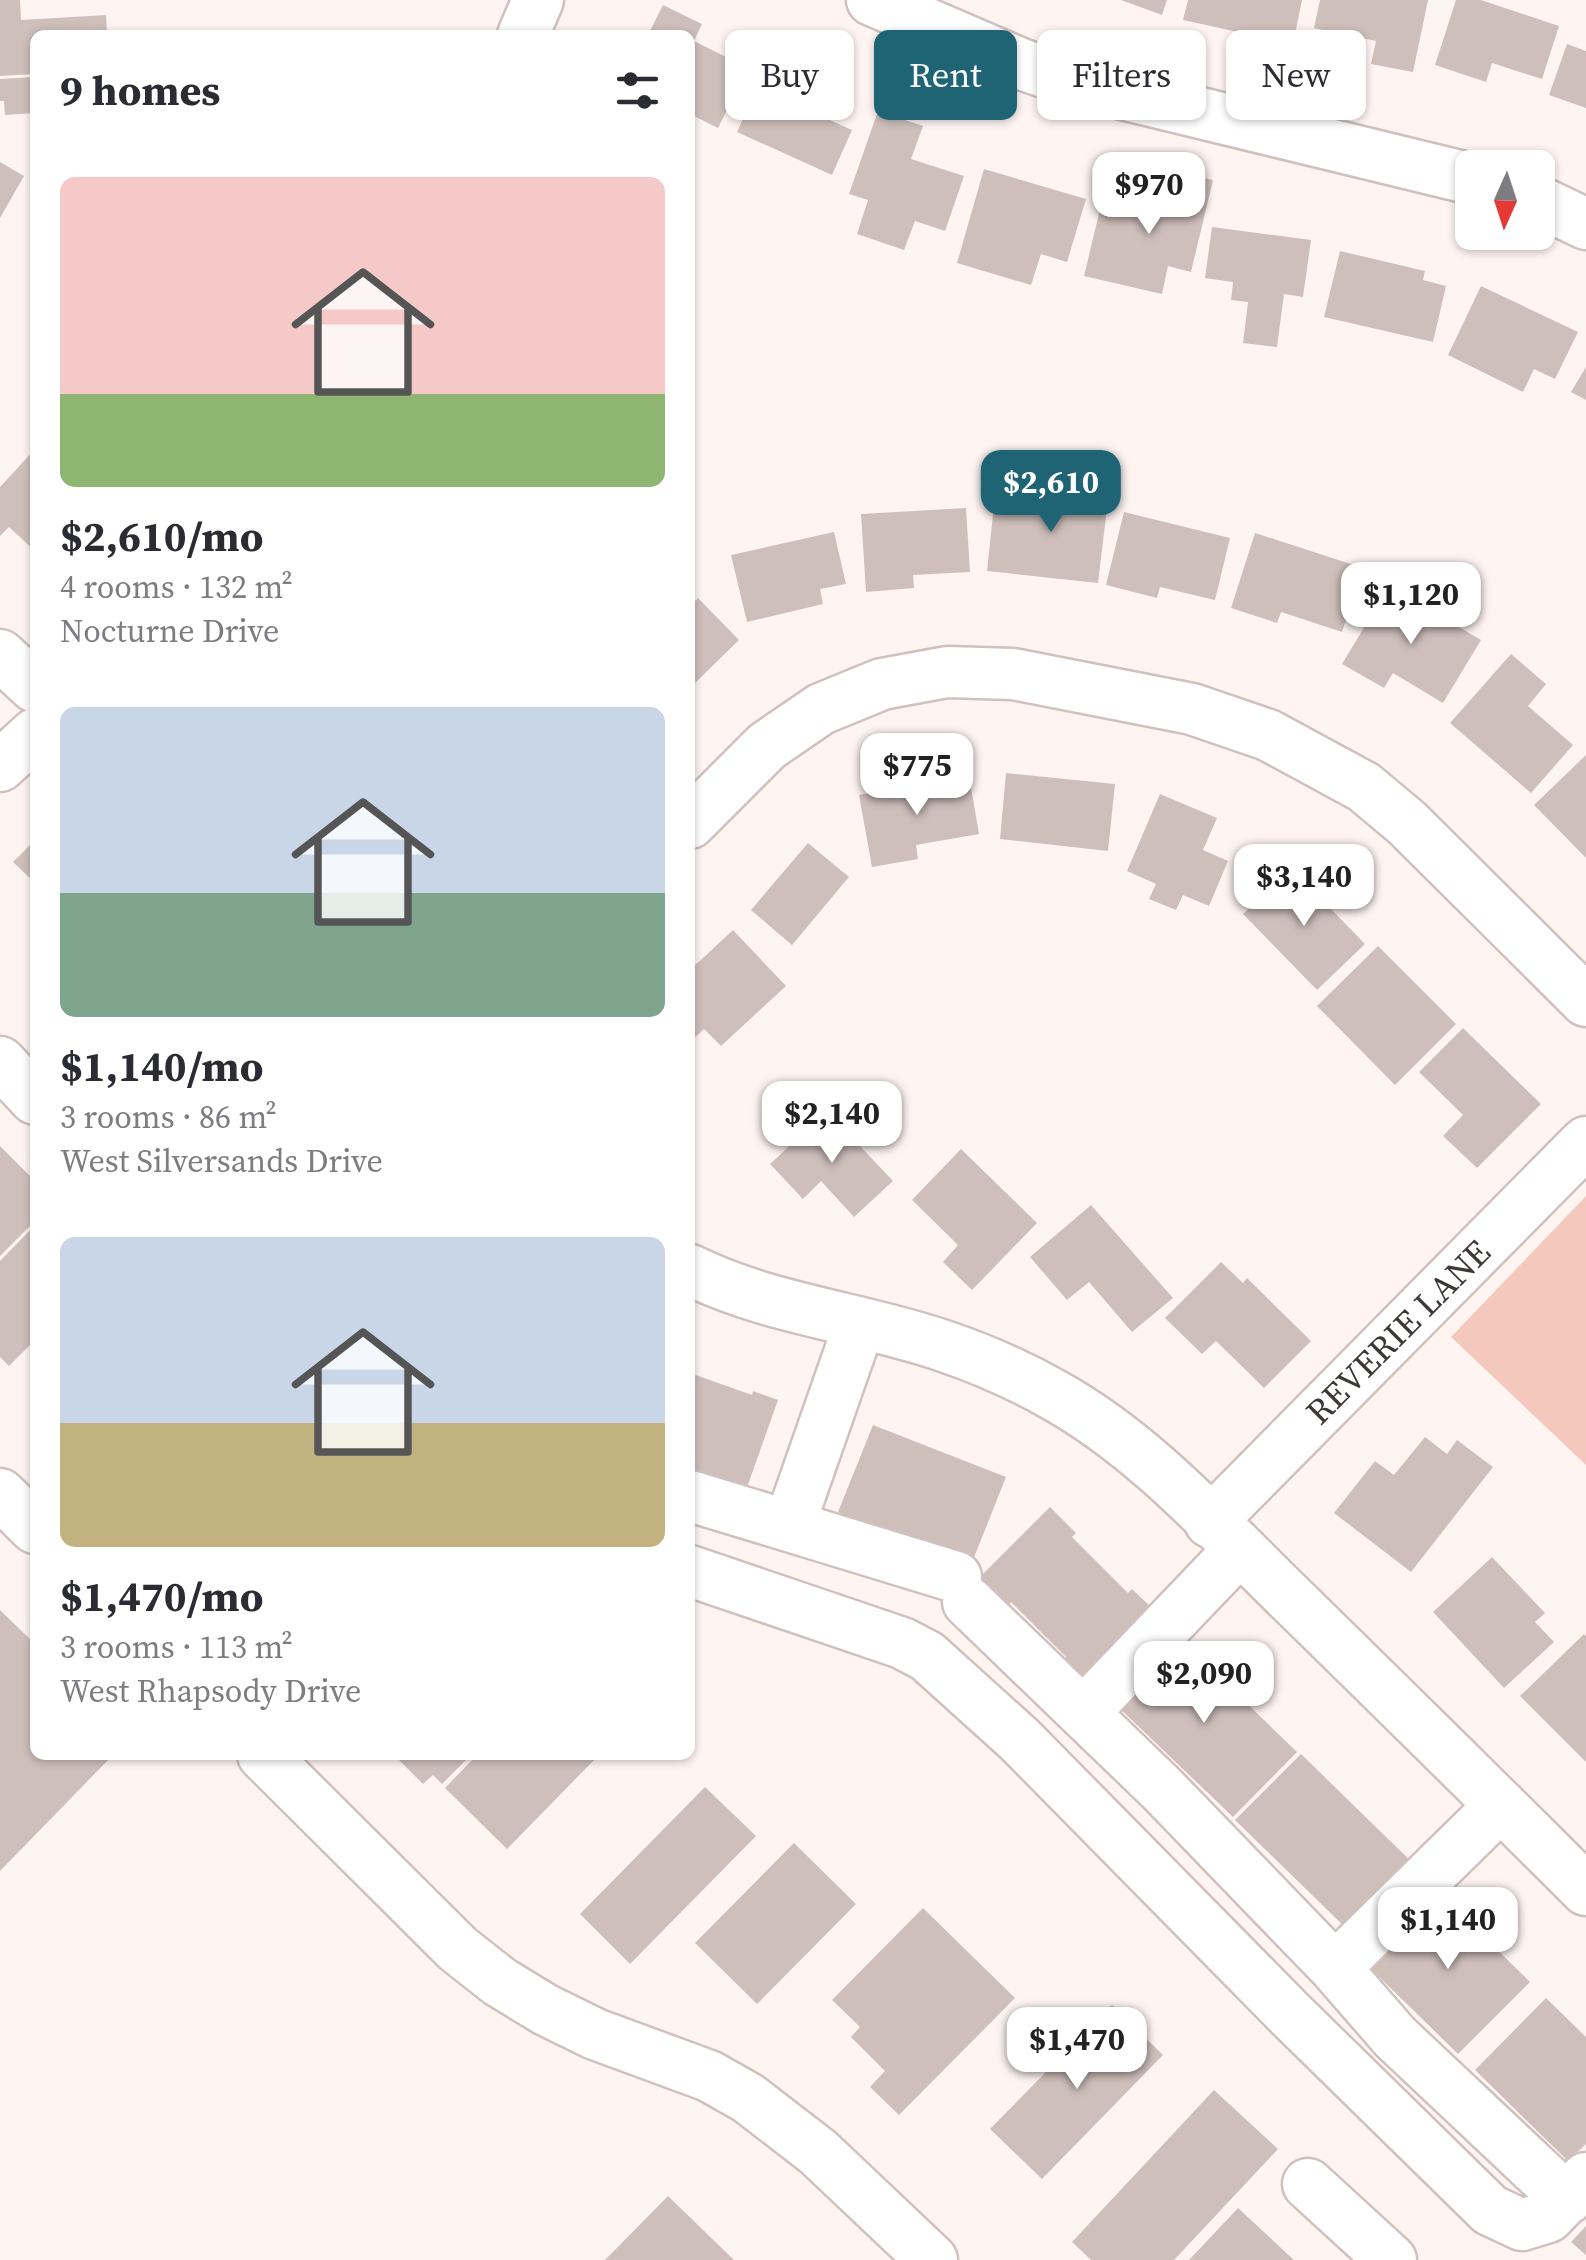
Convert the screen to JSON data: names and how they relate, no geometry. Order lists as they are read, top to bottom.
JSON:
{
  "streets": {
    "street": ["REVERIE LANE"]
  },
  "north": "bottom",
  "page": {
    "chip": [
      "Buy",
      "Rent",
      "Filters",
      "New"
    ],
    "heading": "9 homes",
    "list": [
      {
        "name": "$2,610/mo",
        "note": "4 rooms · 132 m² · Nocturne Drive"
      },
      {
        "name": "$1,140/mo",
        "note": "3 rooms · 86 m² · West Silversands Drive"
      },
      {
        "name": "$1,470/mo",
        "note": "3 rooms · 113 m² · West Rhapsody Drive"
      }
    ],
    "price": [
      "$970",
      "$2,610",
      "$1,120",
      "$775",
      "$3,140",
      "$2,140",
      "$2,090",
      "$1,140",
      "$1,470"
    ]
  }
}
